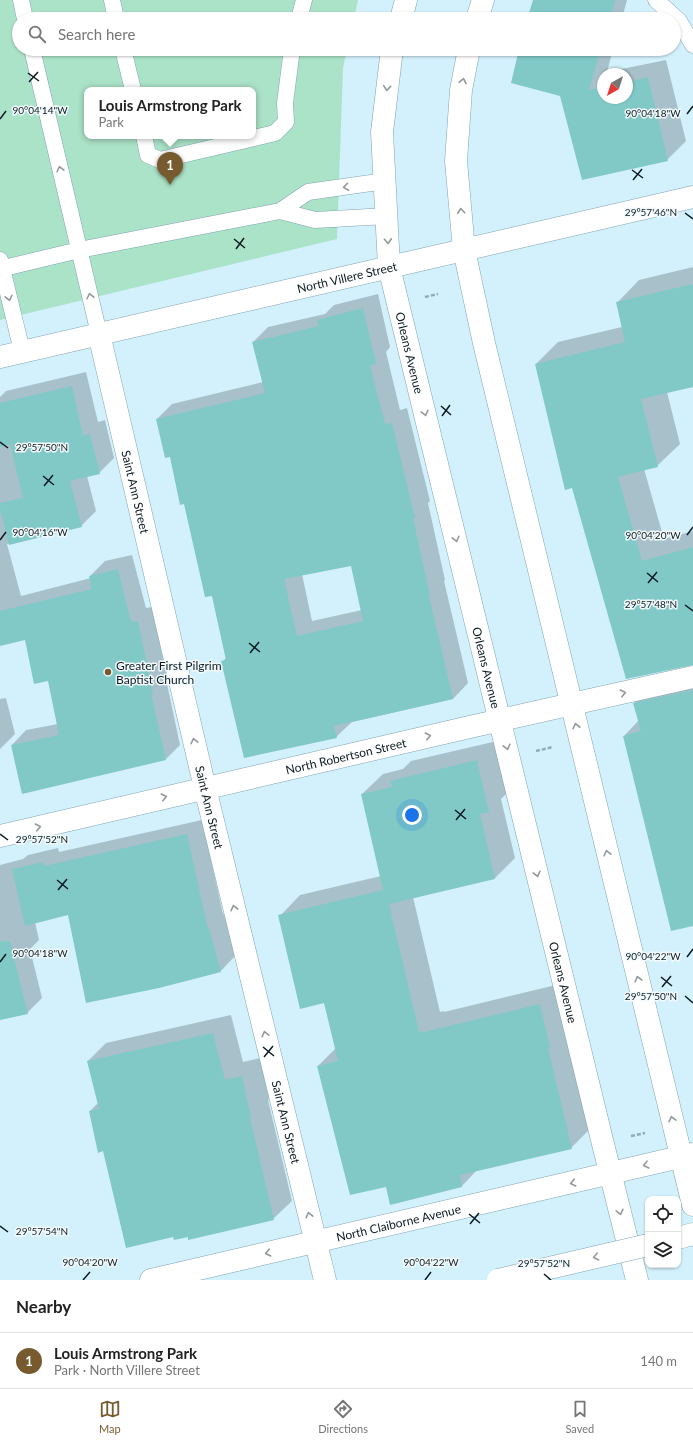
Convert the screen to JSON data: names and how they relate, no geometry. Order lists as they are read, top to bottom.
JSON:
{
  "streets": {
    "main road": [
      "North Villere Street",
      "Orleans Avenue",
      "Saint Ann Street",
      "North Robertson Street",
      "North Claiborne Avenue"
    ]
  },
  "crossings": [
    ["North Villere Street", "Orleans Avenue"],
    ["North Villere Street", "Saint Ann Street"],
    ["Orleans Avenue", "North Robertson Street"],
    ["Orleans Avenue", "North Claiborne Avenue"],
    ["Saint Ann Street", "North Robertson Street"],
    ["Saint Ann Street", "North Claiborne Avenue"]
  ],
  "one_way": ["Saint Ann Street", "North Robertson Street", "North Claiborne Avenue"],
  "places": ["Greater First Pilgrim Baptist Church"],
  "north": "bottom left",
  "page": {
    "search": "Search here",
    "popup": ["Louis Armstrong Park", "Park"],
    "pins": "1",
    "heading": "Nearby",
    "list": [
      {
        "mark": "1",
        "name": "Louis Armstrong Park",
        "note": "Park · North Villere Street",
        "value": "140 m"
      }
    ],
    "nav": ["Map", "Directions", "Saved"]
  },
  "coordinates": [
    "90°04'14\"W",
    "90°04'18\"W",
    "29°57'46\"N",
    "29°57'50\"N",
    "90°04'16\"W",
    "90°04'20\"W",
    "29°57'48\"N",
    "29°57'52\"N",
    "90°04'22\"W",
    "29°57'54\"N"
  ]
}
